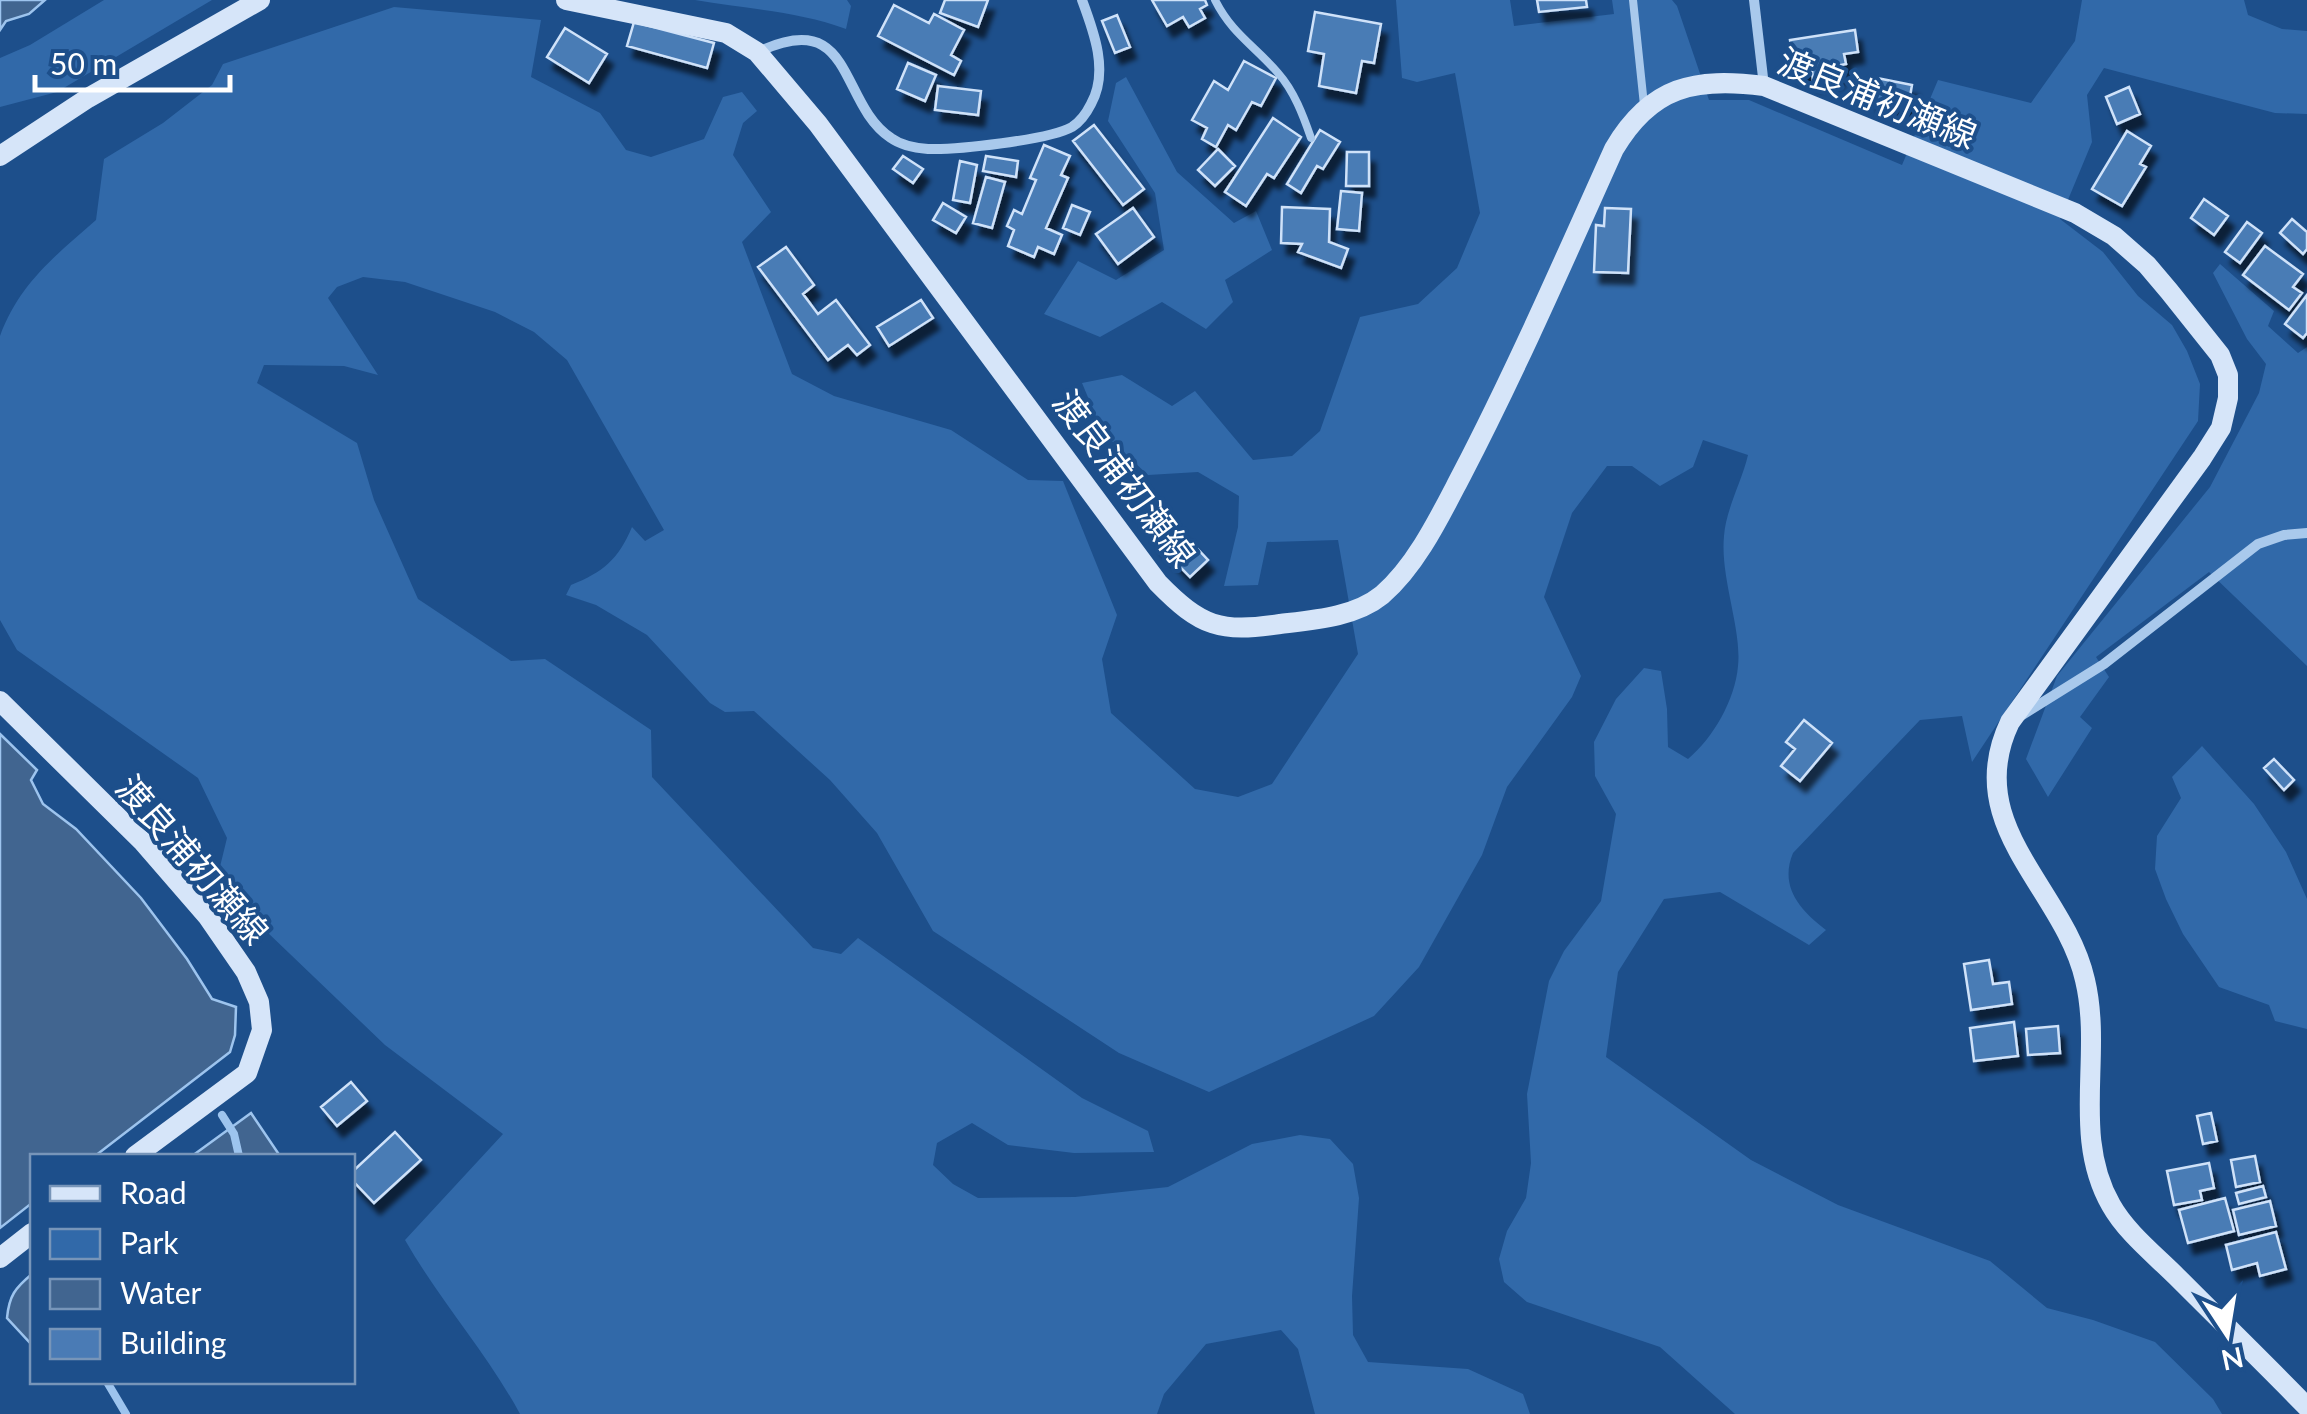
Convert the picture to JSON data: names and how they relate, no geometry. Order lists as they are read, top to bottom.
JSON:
{
  "streets": {
    "main road": ["渡良浦初瀬線"]
  },
  "legend": [
    "Road",
    "Park",
    "Water",
    "Building"
  ],
  "scale_bar": "50 m",
  "north": "bottom"
}
